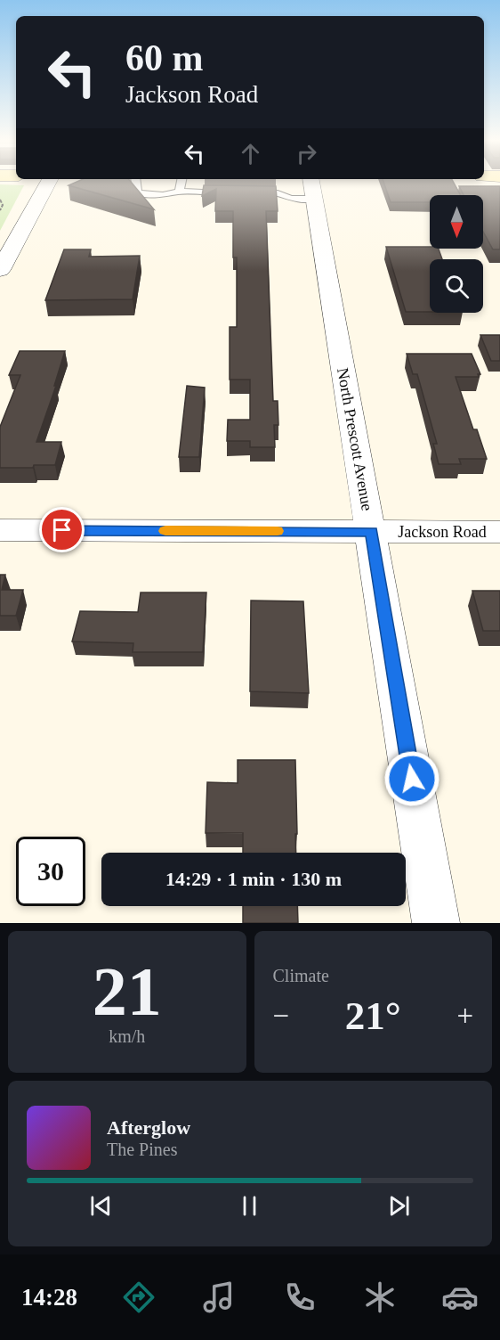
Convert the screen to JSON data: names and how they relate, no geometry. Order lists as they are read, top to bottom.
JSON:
{
  "streets": {
    "street": ["North Prescott Avenue", "Jackson Road"]
  },
  "crossings": [
    ["North Prescott Avenue", "Jackson Road"]
  ],
  "north": "bottom",
  "page": {
    "turn": ["60 m", "Jackson Road"],
    "limit": "30",
    "trip": "14:29 · 1 min · 130 m",
    "tile": [
      ["21", "km/h"],
      "Climate"
    ],
    "heat": ["−", "21°", "+"],
    "song": ["Afterglow", "The Pines"],
    "tabs": "14:28"
  }
}
